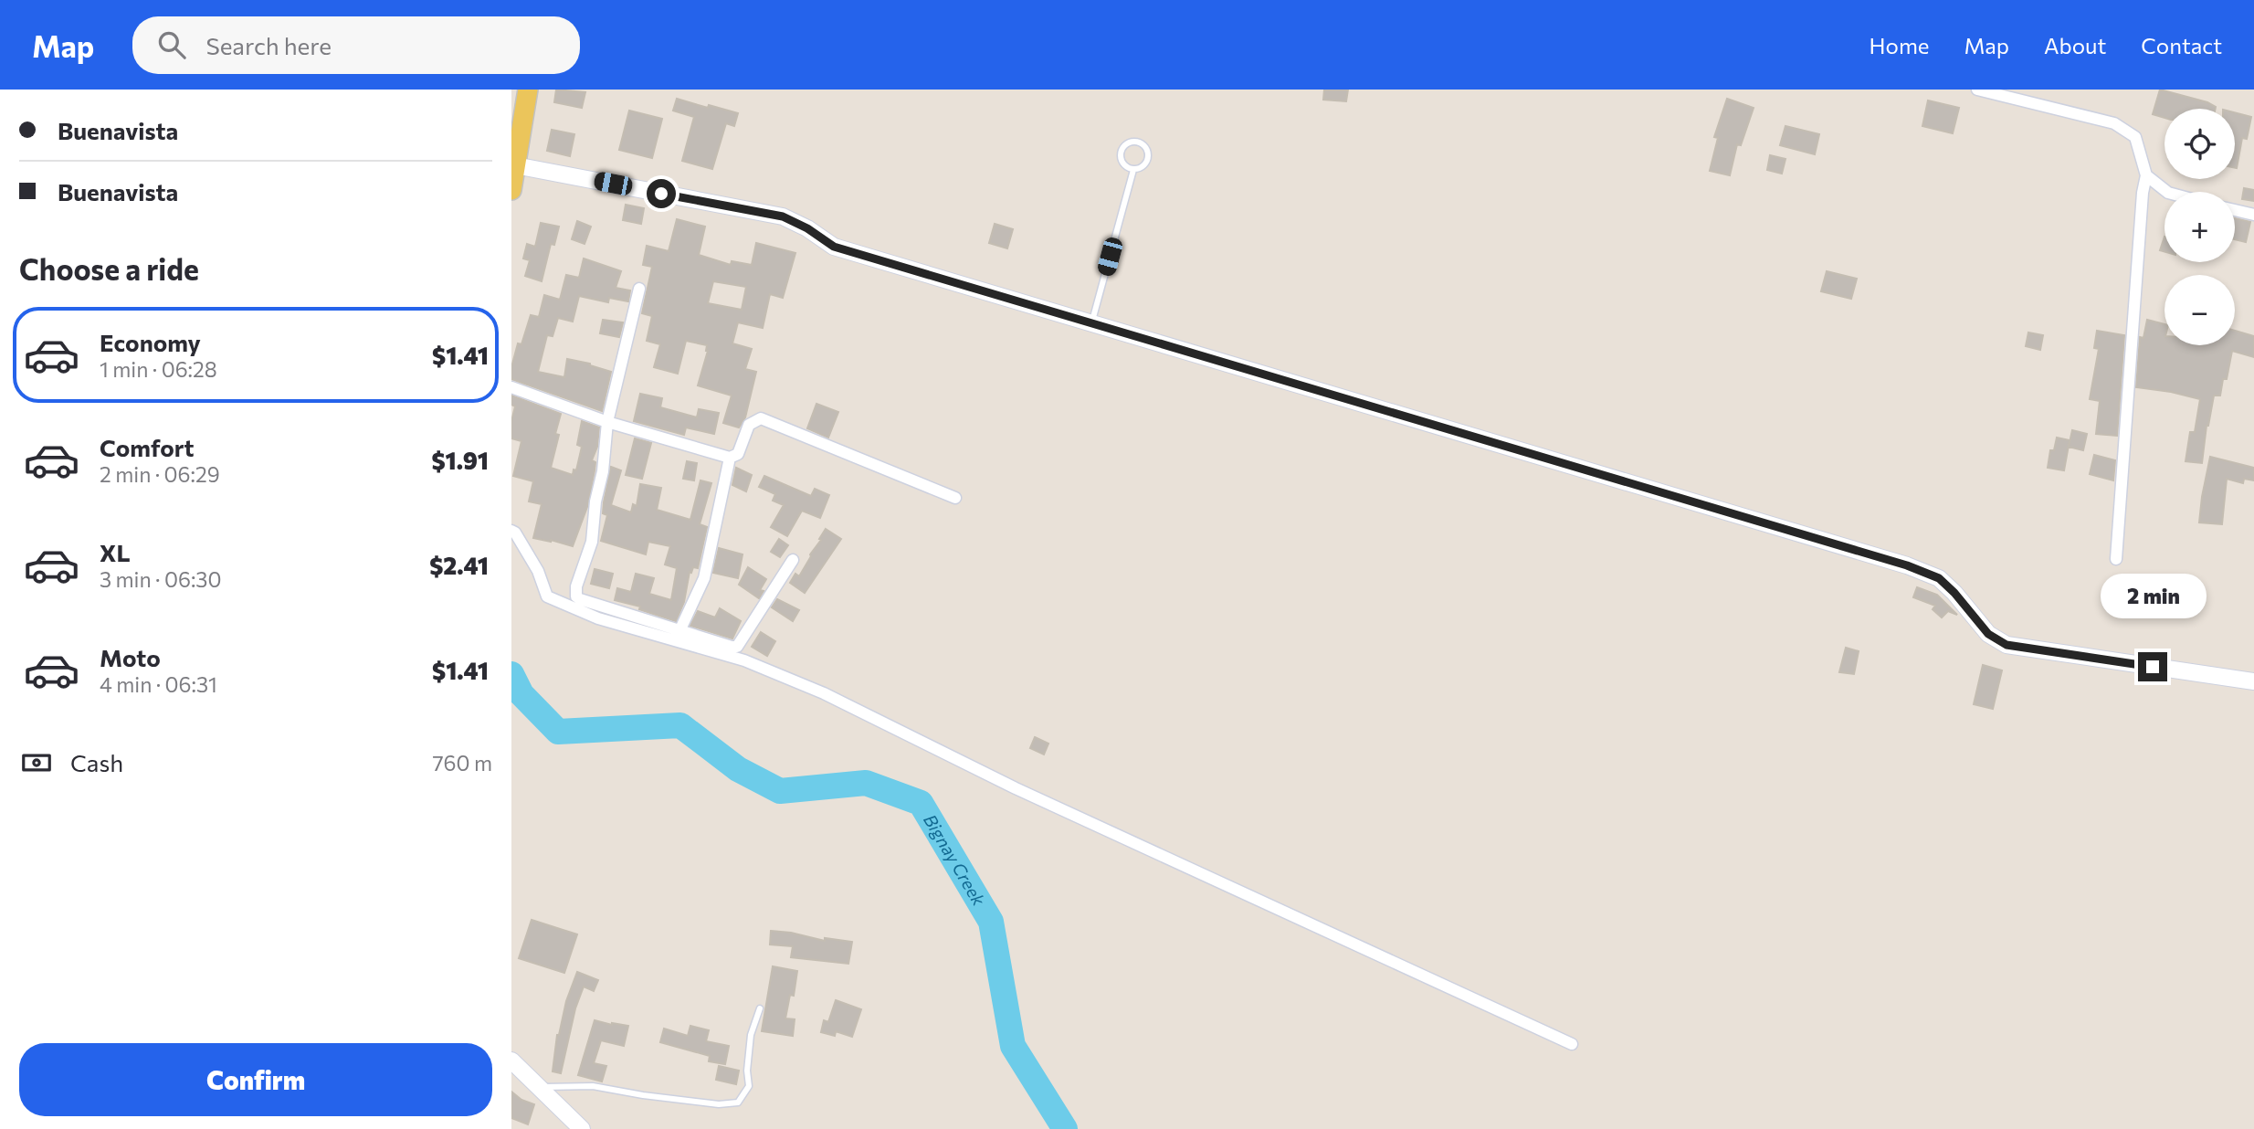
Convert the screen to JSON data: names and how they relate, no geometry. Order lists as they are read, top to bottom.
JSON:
{
  "water": ["Bignay Creek"],
  "page": {
    "header": "Map",
    "search": "Search here",
    "nav": [
      "Home",
      "Map",
      "About",
      "Contact"
    ],
    "banner": ["Buenavista", "Buenavista"],
    "map_buttons": ["+", "−"],
    "heading": "Choose a ride",
    "list": [
      {
        "name": "Economy",
        "note": "1 min · 06:28",
        "value": "$1.41"
      },
      {
        "name": "Comfort",
        "note": "2 min · 06:29",
        "value": "$1.91"
      },
      {
        "name": "XL",
        "note": "3 min · 06:30",
        "value": "$2.41"
      },
      {
        "name": "Moto",
        "note": "4 min · 06:31",
        "value": "$1.41"
      }
    ],
    "bubble": "2 min",
    "pay": ["Cash", "760 m"],
    "buttons": "Confirm"
  }
}
